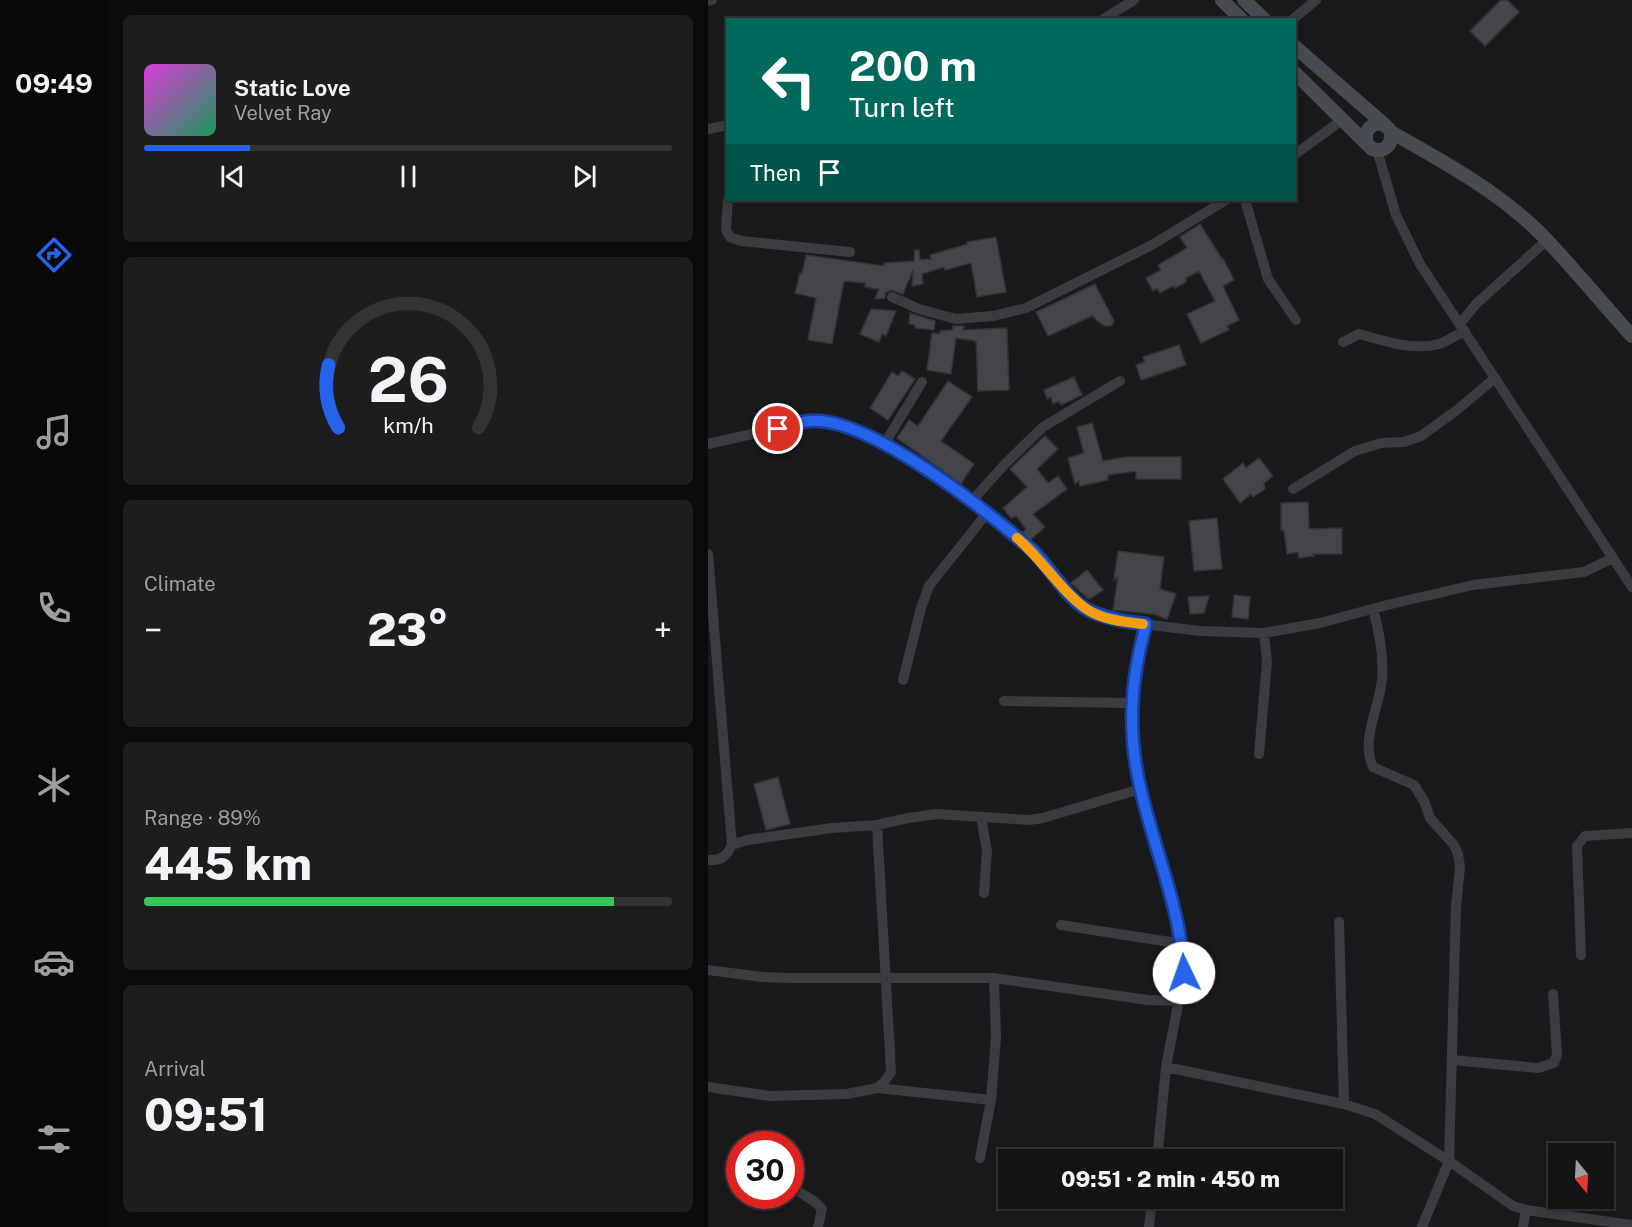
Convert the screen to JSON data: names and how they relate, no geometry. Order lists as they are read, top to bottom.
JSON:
{
  "north": "bottom",
  "page": {
    "tabs": "09:49",
    "turn": ["200 m", "Turn left"],
    "song": ["Static Love", "Velvet Ray"],
    "then": "Then",
    "tile": [
      "Climate",
      ["Range · 89%", "445 km"],
      ["Arrival", "09:51"]
    ],
    "heat": ["−", "23°", "+"],
    "limit": "30",
    "trip": "09:51 · 2 min · 450 m",
    "gauge": ["26", "km/h"]
  }
}
